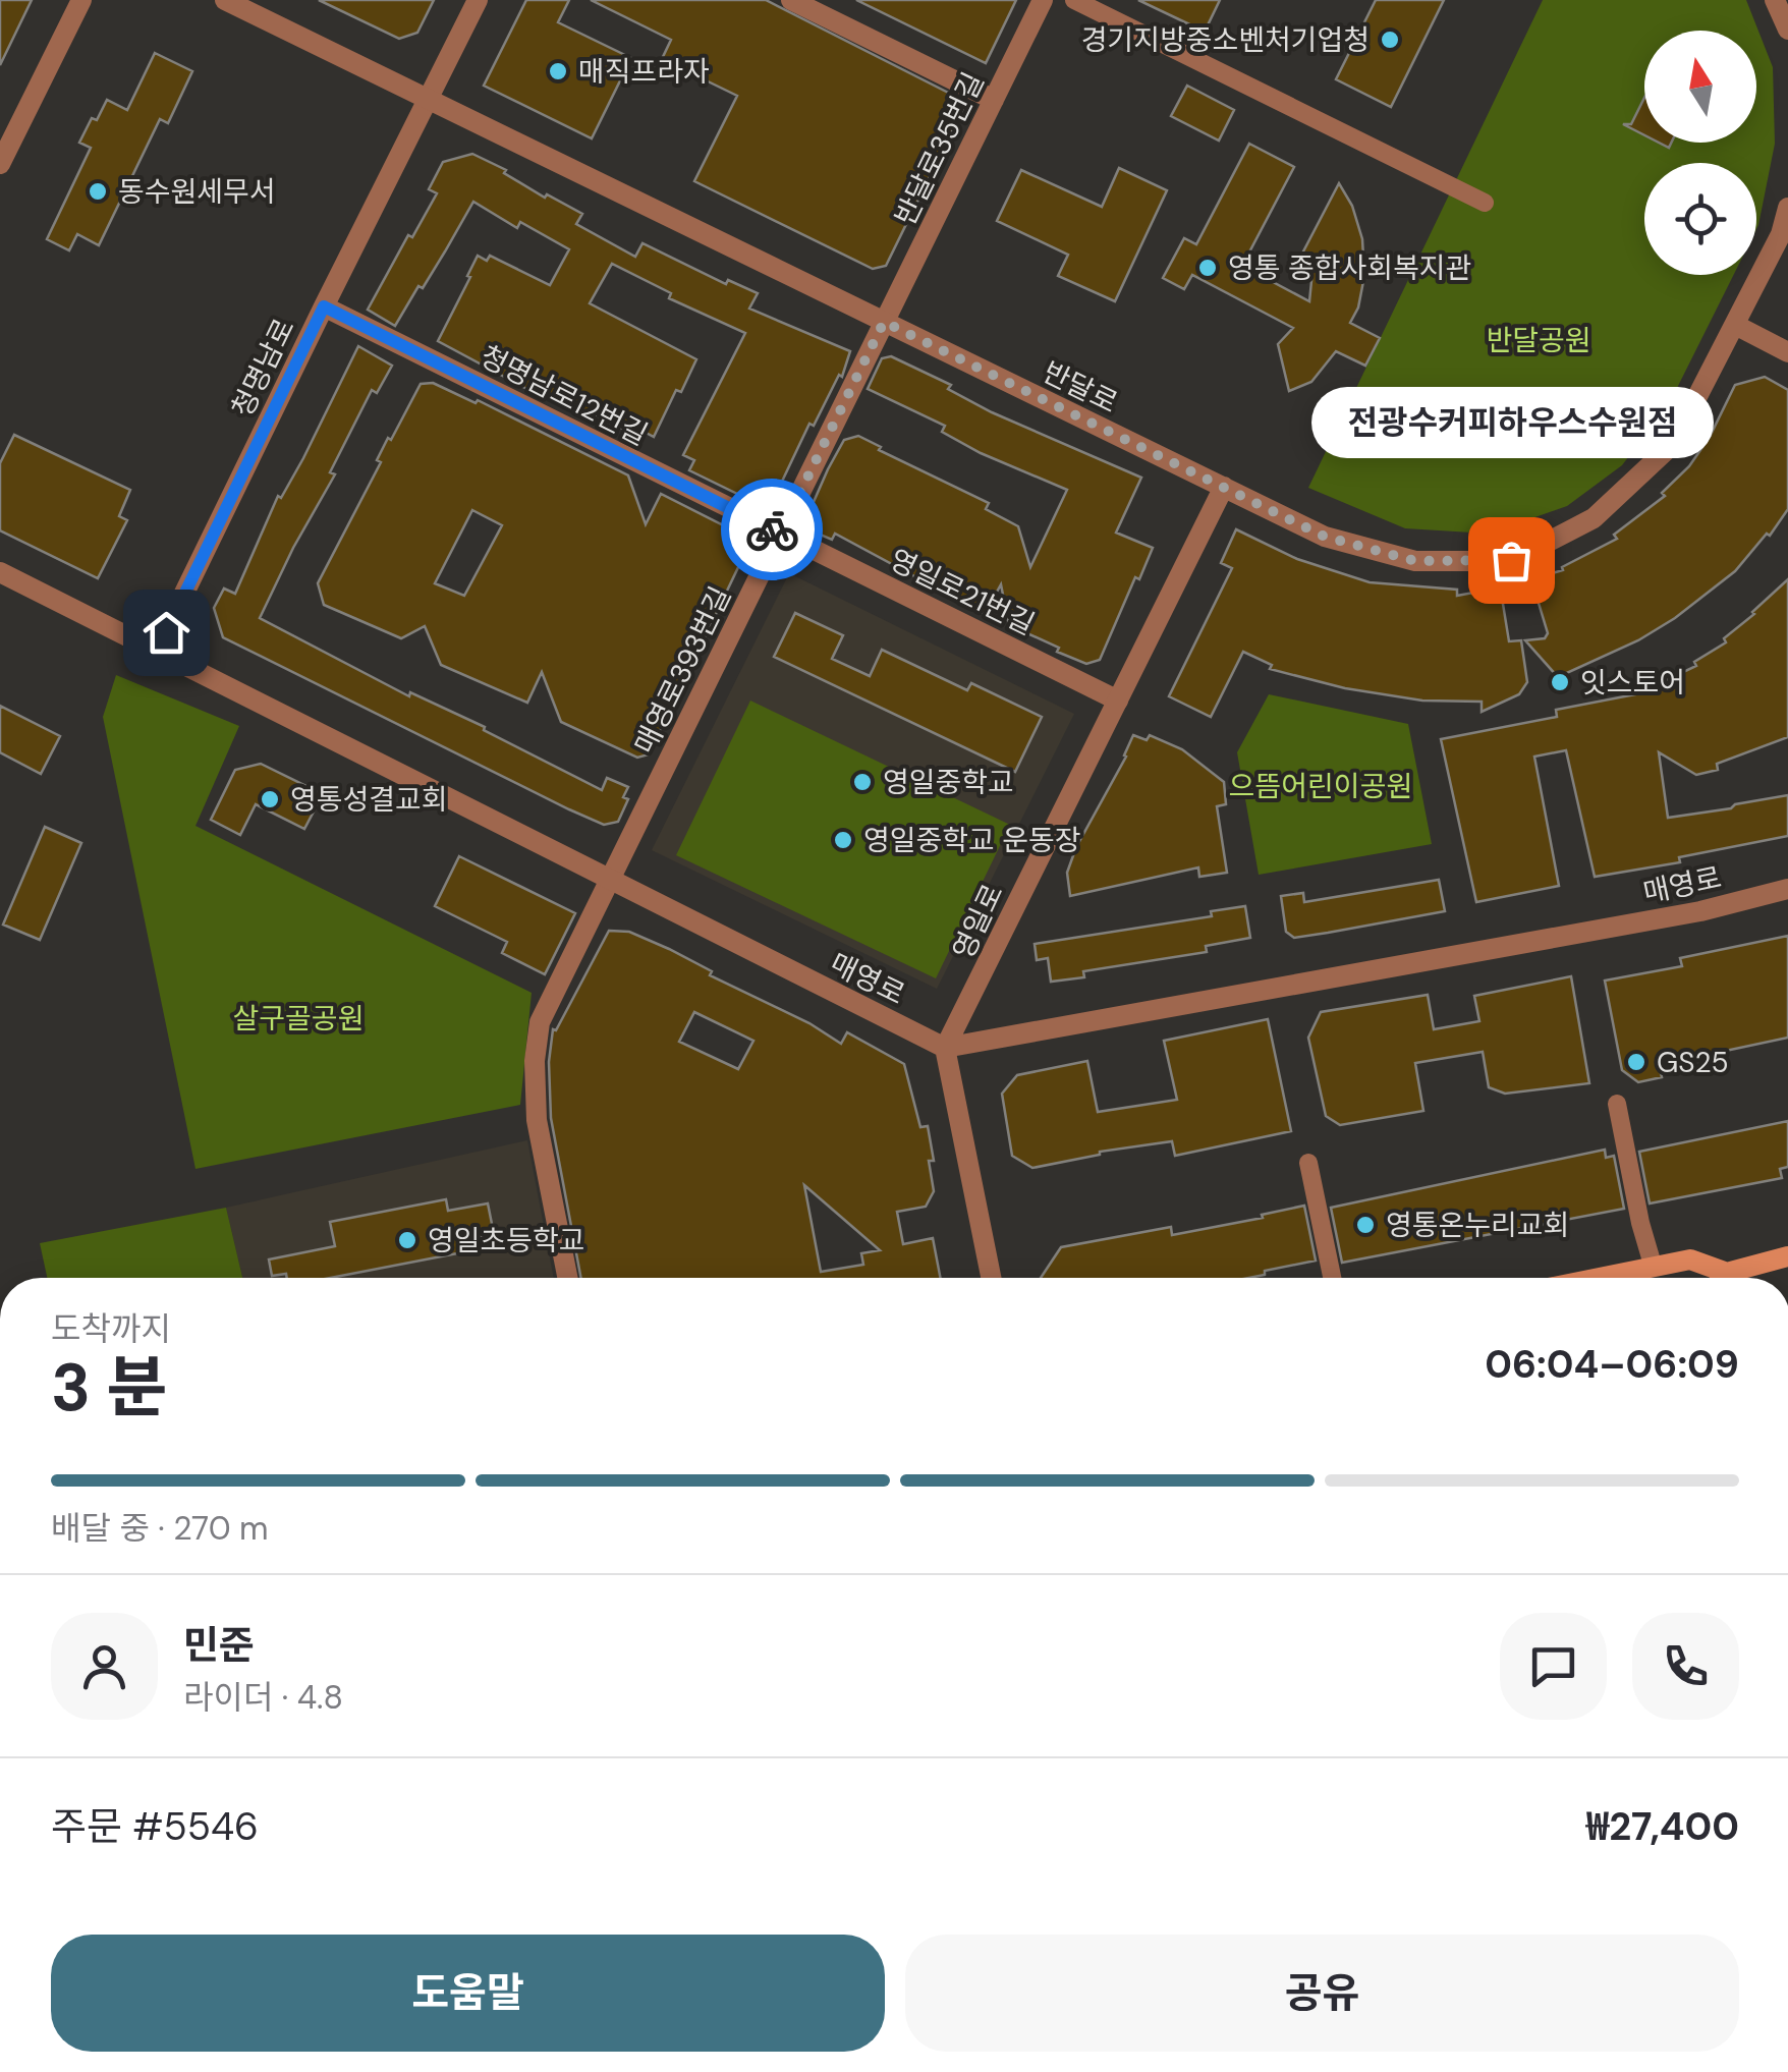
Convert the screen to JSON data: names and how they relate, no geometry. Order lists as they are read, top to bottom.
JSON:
{
  "streets": {
    "street": [
      "반달로35번길",
      "청명남로",
      "반달로",
      "청명남로12번길",
      "영일로21번길",
      "매영로393번길",
      "매영로",
      "영일로"
    ]
  },
  "crossings": [
    ["반달로35번길", "반달로"],
    ["반달로35번길", "매영로393번길"],
    ["청명남로", "반달로"],
    ["청명남로", "청명남로12번길"],
    ["청명남로", "매영로"],
    ["반달로", "매영로393번길"],
    ["반달로", "영일로"],
    ["청명남로12번길", "영일로21번길"],
    ["청명남로12번길", "매영로393번길"],
    ["영일로21번길", "매영로393번길"],
    ["영일로21번길", "영일로"],
    ["매영로393번길", "매영로"],
    ["매영로", "영일로"]
  ],
  "parks": ["반달공원", "으뜸어린이공원", "살구골공원"],
  "places": [
    "경기지방중소벤처기업청",
    "매직프라자",
    "동수원세무서",
    "영통 종합사회복지관",
    "전광수커피하우스수원점",
    "잇스토어",
    "영일중학교",
    "영통성결교회",
    "영일중학교 운동장",
    "GS25",
    "영통온누리교회",
    "영일초등학교"
  ],
  "north": "top",
  "page": {
    "bubble": "전광수커피하우스수원점",
    "heading": ["3 분", "도착까지", "06:04–06:09"],
    "panel": [
      "민준",
      "라이더 · 4.8",
      "주문 #5546",
      "₩27,400"
    ],
    "bar": "배달 중 · 270 m",
    "buttons": ["도움말", "공유"]
  }
}
